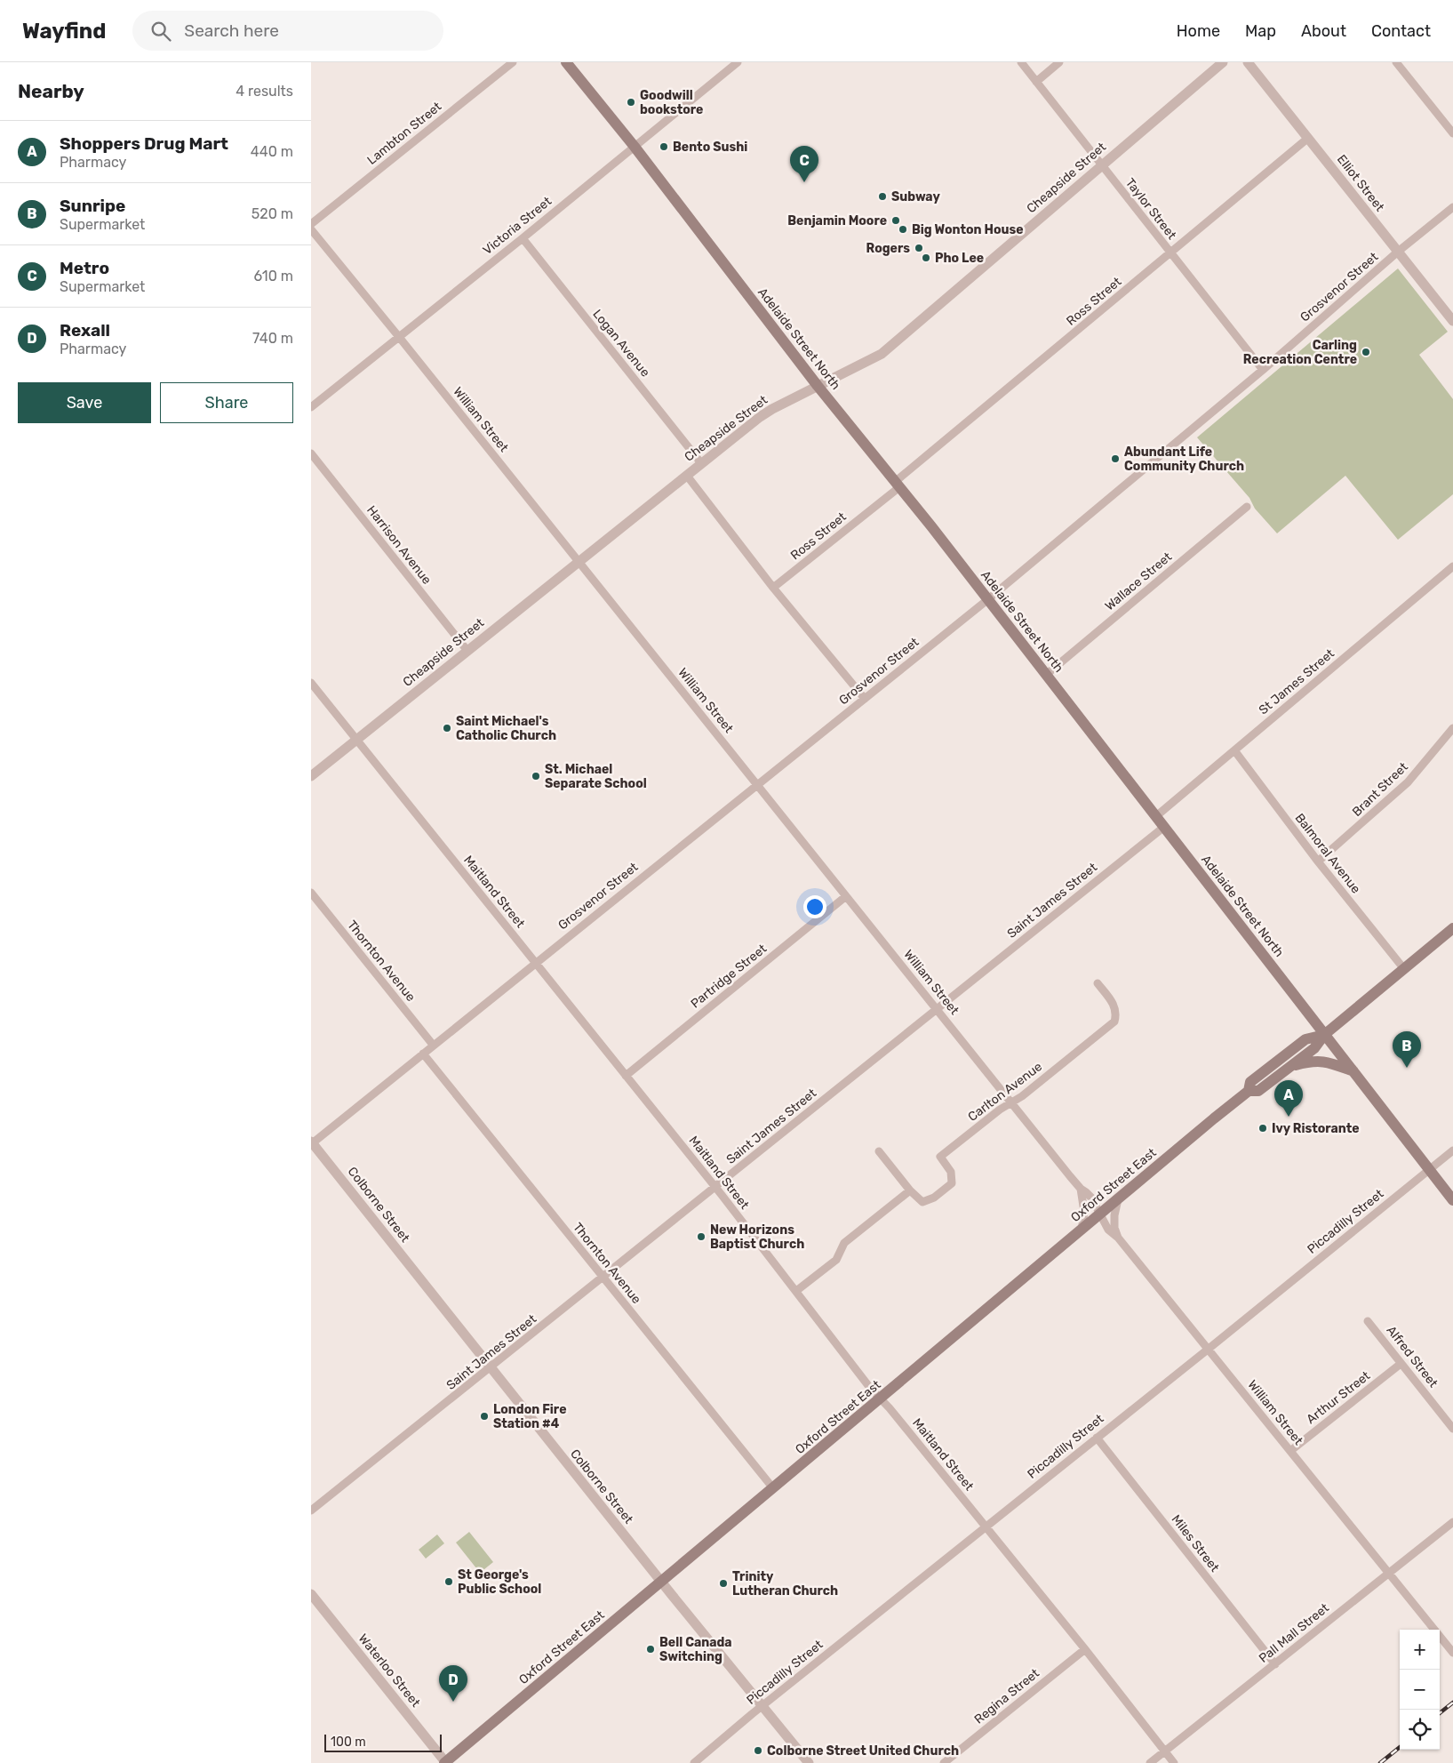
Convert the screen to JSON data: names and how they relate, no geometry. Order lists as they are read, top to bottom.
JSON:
{
  "streets": {
    "main road": ["Adelaide Street North", "Oxford Street East"],
    "street": [
      "Lambton Street",
      "Cheapside Street",
      "Elliot Street",
      "Taylor Street",
      "Victoria Street",
      "Grosvenor Street",
      "Ross Street",
      "Logan Avenue",
      "William Street",
      "Harrison Avenue",
      "Wallace Street",
      "St James Street",
      "Brant Street",
      "Balmoral Avenue",
      "Maitland Street",
      "Saint James Street",
      "Thornton Avenue",
      "Partridge Street",
      "Carlton Avenue",
      "Colborne Street",
      "Piccadilly Street",
      "Alfred Street",
      "Arthur Street",
      "Miles Street",
      "Pall Mall Street",
      "Waterloo Street",
      "Regina Street"
    ]
  },
  "crossings": [
    ["Cheapside Street", "Taylor Street"],
    ["Cheapside Street", "Adelaide Street North"],
    ["Cheapside Street", "Logan Avenue"],
    ["Cheapside Street", "William Street"],
    ["Cheapside Street", "Harrison Avenue"],
    ["Cheapside Street", "Maitland Street"],
    ["Elliot Street", "Grosvenor Street"],
    ["Elliot Street", "Ross Street"],
    ["Taylor Street", "Grosvenor Street"],
    ["Taylor Street", "Ross Street"],
    ["Victoria Street", "Adelaide Street North"],
    ["Victoria Street", "Logan Avenue"],
    ["Victoria Street", "William Street"],
    ["Grosvenor Street", "Adelaide Street North"],
    ["Grosvenor Street", "William Street"],
    ["Grosvenor Street", "Maitland Street"],
    ["Grosvenor Street", "Thornton Avenue"],
    ["Grosvenor Street", "Colborne Street"],
    ["Ross Street", "Adelaide Street North"],
    ["Adelaide Street North", "Wallace Street"],
    ["Adelaide Street North", "St James Street"],
    ["Adelaide Street North", "Saint James Street"],
    ["Adelaide Street North", "Oxford Street East"],
    ["Adelaide Street North", "Piccadilly Street"],
    ["William Street", "Saint James Street"],
    ["William Street", "Partridge Street"],
    ["William Street", "Carlton Avenue"],
    ["William Street", "Oxford Street East"],
    ["William Street", "Piccadilly Street"],
    ["William Street", "Arthur Street"],
    ["William Street", "Pall Mall Street"],
    ["St James Street", "Balmoral Avenue"],
    ["Brant Street", "Balmoral Avenue"],
    ["Balmoral Avenue", "Oxford Street East"],
    ["Maitland Street", "Saint James Street"],
    ["Maitland Street", "Partridge Street"],
    ["Maitland Street", "Oxford Street East"],
    ["Maitland Street", "Piccadilly Street"],
    ["Maitland Street", "Pall Mall Street"],
    ["Maitland Street", "Regina Street"],
    ["Saint James Street", "Thornton Avenue"],
    ["Saint James Street", "Colborne Street"],
    ["Thornton Avenue", "Oxford Street East"],
    ["Oxford Street East", "Colborne Street"],
    ["Oxford Street East", "Waterloo Street"],
    ["Colborne Street", "Piccadilly Street"],
    ["Piccadilly Street", "Miles Street"],
    ["Alfred Street", "Arthur Street"],
    ["Miles Street", "Pall Mall Street"]
  ],
  "places": [
    "Goodwill bookstore",
    "Bento Sushi",
    "Subway",
    "Benjamin Moore",
    "Big Wonton House",
    "Rogers",
    "Pho Lee",
    "Carling Recreation Centre",
    "Abundant Life Community Church",
    "Saint Michael's Catholic Church",
    "St. Michael Separate School",
    "Ivy Ristorante",
    "New Horizons Baptist Church",
    "London Fire Station #4",
    "St George's Public School",
    "Trinity Lutheran Church",
    "Bell Canada Switching",
    "Colborne Street United Church"
  ],
  "scale_bar": "100 m",
  "page": {
    "header": "Wayfind",
    "search": "Search here",
    "nav": [
      "Home",
      "Map",
      "About",
      "Contact"
    ],
    "heading": ["Nearby", "4 results"],
    "list": [
      {
        "mark": "A",
        "name": "Shoppers Drug Mart",
        "note": "Pharmacy",
        "value": "440 m"
      },
      {
        "mark": "B",
        "name": "Sunripe",
        "note": "Supermarket",
        "value": "520 m"
      },
      {
        "mark": "C",
        "name": "Metro",
        "note": "Supermarket",
        "value": "610 m"
      },
      {
        "mark": "D",
        "name": "Rexall",
        "note": "Pharmacy",
        "value": "740 m"
      }
    ],
    "pins": [
      "C",
      "B",
      "A",
      "D"
    ],
    "buttons": ["Save", "Share"],
    "map_buttons": ["+", "−"],
    "scale": "100 m"
  }
}
